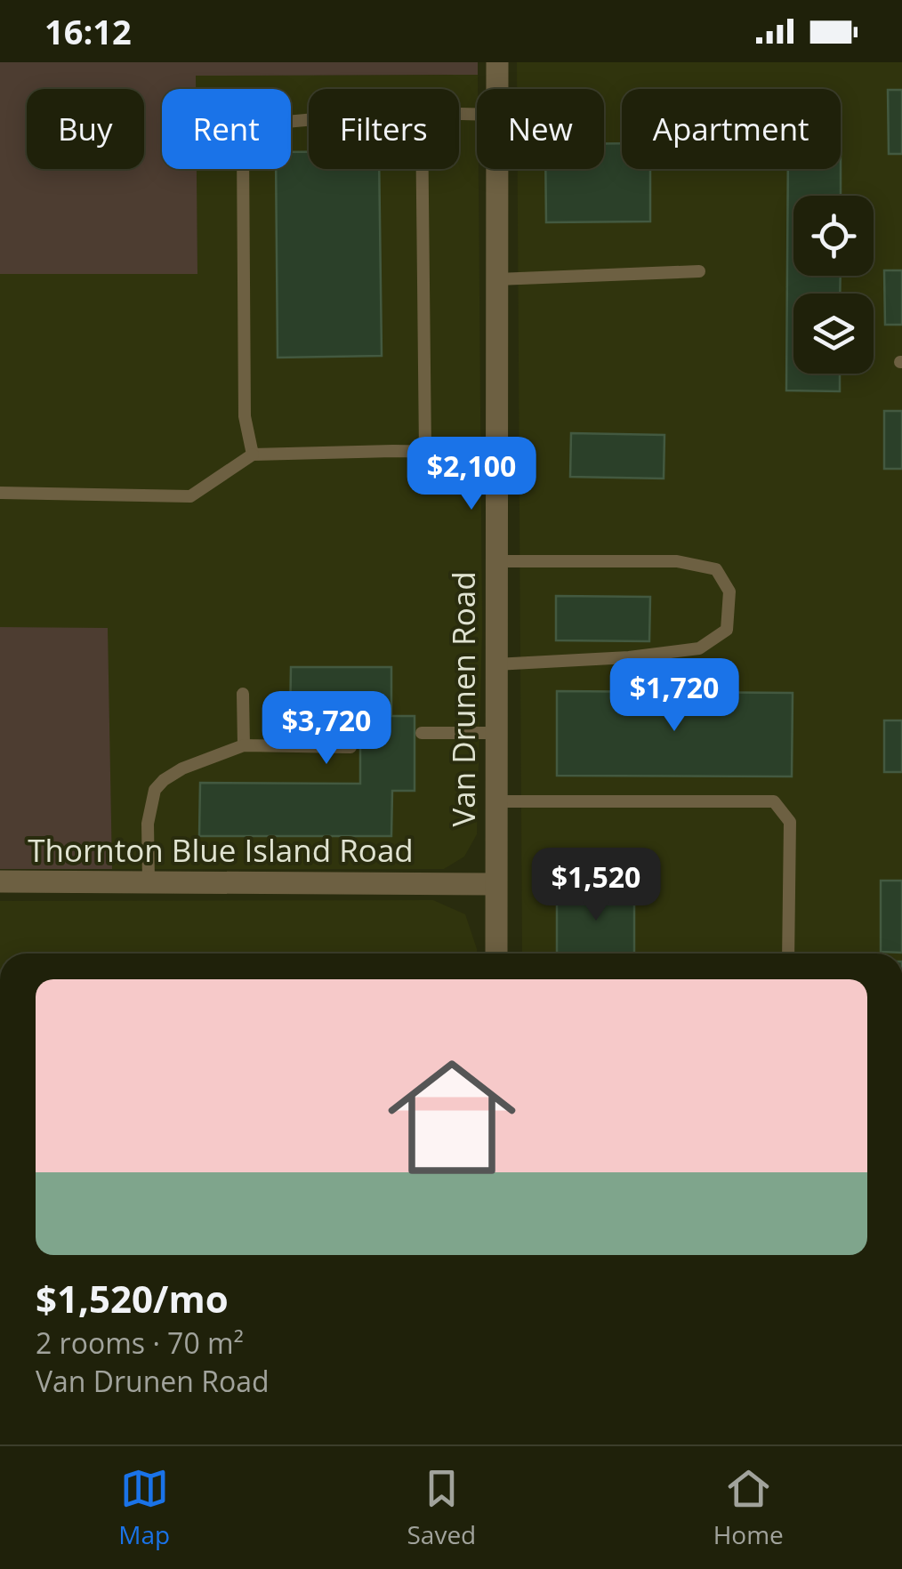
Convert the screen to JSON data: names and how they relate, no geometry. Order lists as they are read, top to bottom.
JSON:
{
  "streets": {
    "street": ["Van Drunen Road", "Thornton Blue Island Road"]
  },
  "crossings": [
    ["Van Drunen Road", "Thornton Blue Island Road"]
  ],
  "page": {
    "status": "16:12",
    "chip": [
      "Buy",
      "Rent",
      "Filters",
      "New",
      "Apartment"
    ],
    "price": [
      "$2,100",
      "$1,720",
      "$3,720",
      "$1,520"
    ],
    "list": [
      {
        "name": "$1,520/mo",
        "note": "2 rooms · 70 m² · Van Drunen Road"
      }
    ],
    "tabs": ["Map", "Saved", "Home"]
  }
}
